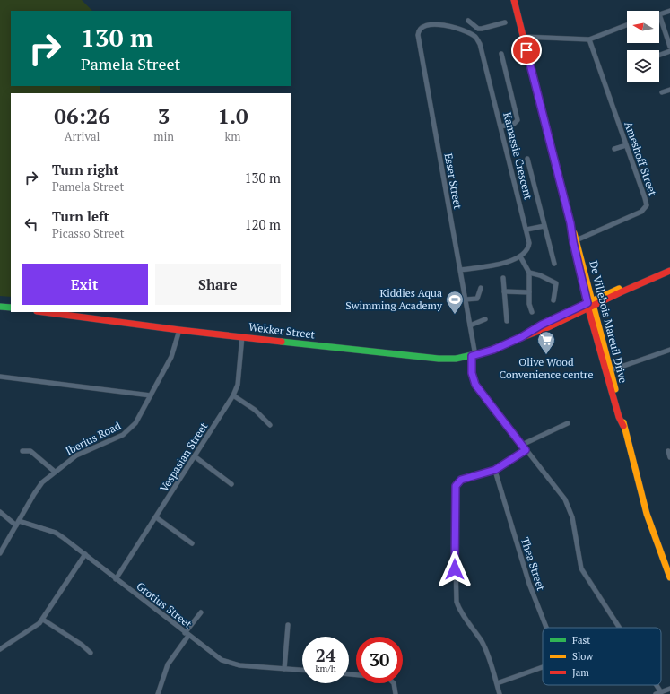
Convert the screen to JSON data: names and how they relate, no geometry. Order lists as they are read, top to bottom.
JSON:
{
  "streets": {
    "street": [
      "Kamassie Crescent",
      "Ameshoff Street",
      "Esser Street",
      "De Villebois Mareuil Drive",
      "Wekker Street",
      "Iberius Road",
      "Vespasian Street",
      "Thea Street",
      "Grotius Street"
    ]
  },
  "crossings": [
    ["Kamassie Crescent", "Esser Street"],
    ["Ameshoff Street", "De Villebois Mareuil Drive"],
    ["Esser Street", "Wekker Street"],
    ["De Villebois Mareuil Drive", "Wekker Street"],
    ["Wekker Street", "Iberius Road"],
    ["Wekker Street", "Vespasian Street"],
    ["Iberius Road", "Grotius Street"],
    ["Vespasian Street", "Grotius Street"]
  ],
  "places": {
    "sports": ["Kiddies Aqua Swimming Academy"],
    "supermarket": ["Olive Wood Convenience centre"]
  },
  "legend": ["Fast", "Slow", "Jam"],
  "north": "left",
  "page": {
    "turn": ["130 m", "Pamela Street"],
    "eta": [
      "06:26",
      "Arrival",
      "3",
      "min",
      "1.0",
      "km"
    ],
    "list": [
      {
        "name": "Turn right",
        "note": "Pamela Street",
        "value": "130 m"
      },
      {
        "name": "Turn left",
        "note": "Picasso Street",
        "value": "120 m"
      }
    ],
    "buttons": ["Exit", "Share"],
    "speed": "24 km/h",
    "limit": "30"
  }
}
